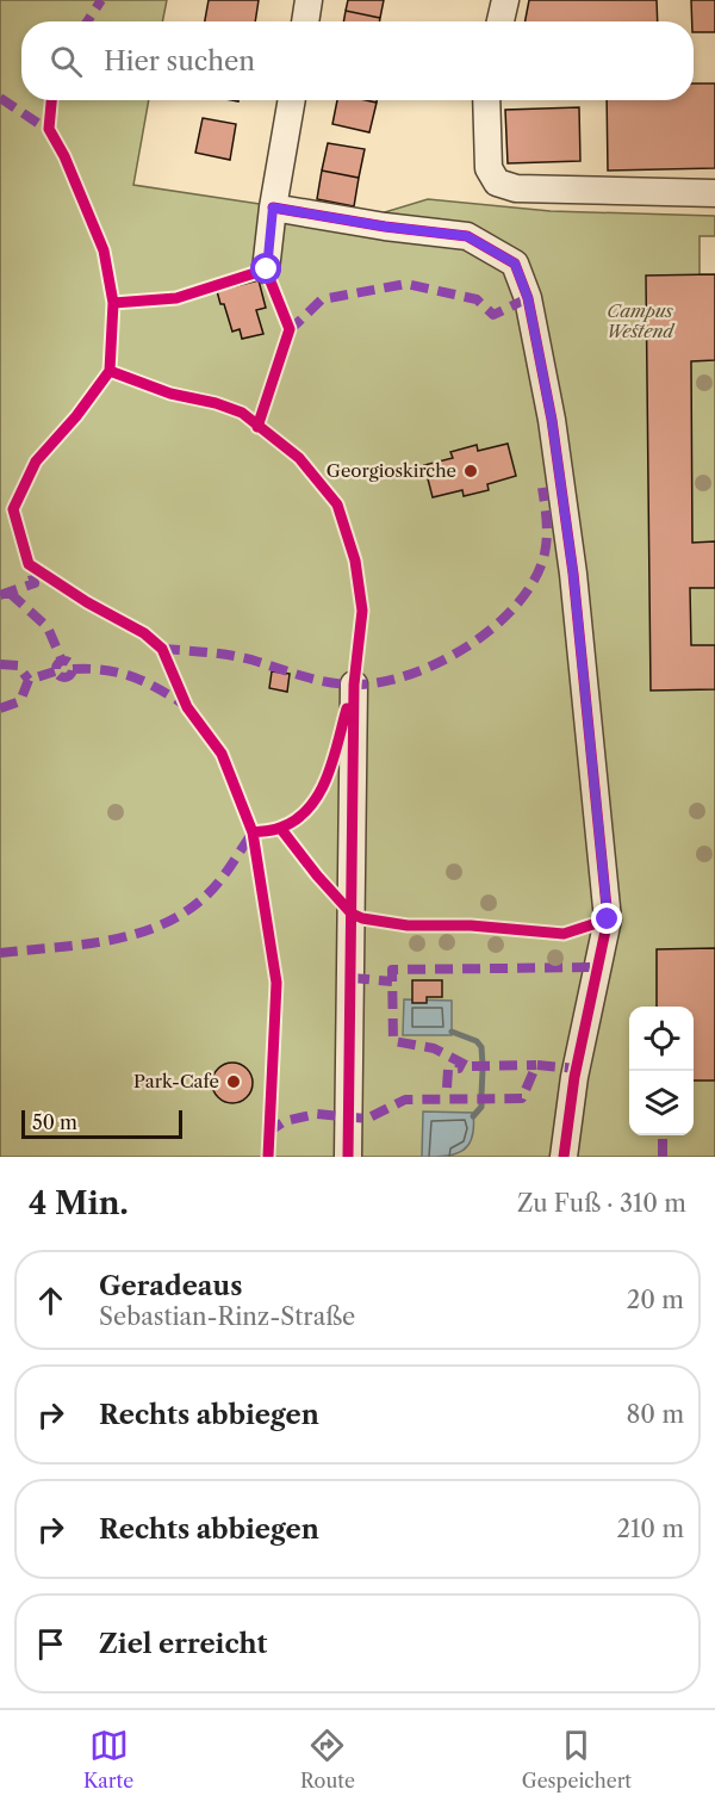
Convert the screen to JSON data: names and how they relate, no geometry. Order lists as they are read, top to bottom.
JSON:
{
  "parks": ["Campus Westend"],
  "places": ["Georgioskirche", "Park-Cafe"],
  "scale_bar": "50 m",
  "page": {
    "search": "Hier suchen",
    "scale": "50 m",
    "heading": ["4 Min.", "Zu Fuß · 310 m"],
    "list": [
      ["Geradeaus", "Sebastian-Rinz-Straße", "20 m"],
      ["Rechts abbiegen", "80 m"],
      ["Rechts abbiegen", "210 m"],
      "Ziel erreicht"
    ],
    "nav": ["Karte", "Route", "Gespeichert"]
  }
}
